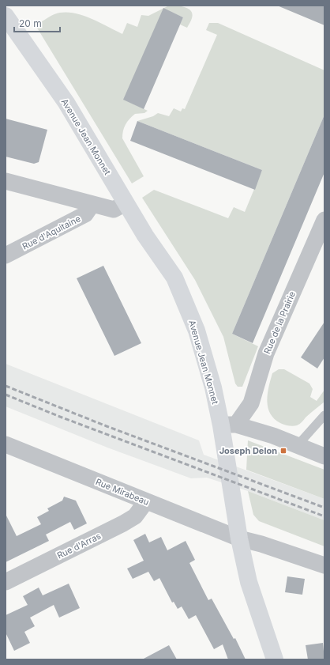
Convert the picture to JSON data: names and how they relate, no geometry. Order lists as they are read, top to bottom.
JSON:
{
  "streets": {
    "main road": ["Avenue Jean Monnet"],
    "street": [
      "Rue d'Aquitaine",
      "Rue de la Prairie",
      "Rue Mirabeau",
      "Rue d'Arras"
    ]
  },
  "crossings": [
    ["Avenue Jean Monnet", "Rue d'Aquitaine"],
    ["Avenue Jean Monnet", "Rue de la Prairie"],
    ["Avenue Jean Monnet", "Rue Mirabeau"],
    ["Rue Mirabeau", "Rue d'Arras"]
  ],
  "places": {
    "transit": ["Joseph Delon"]
  },
  "scale_bar": "20 m"
}
